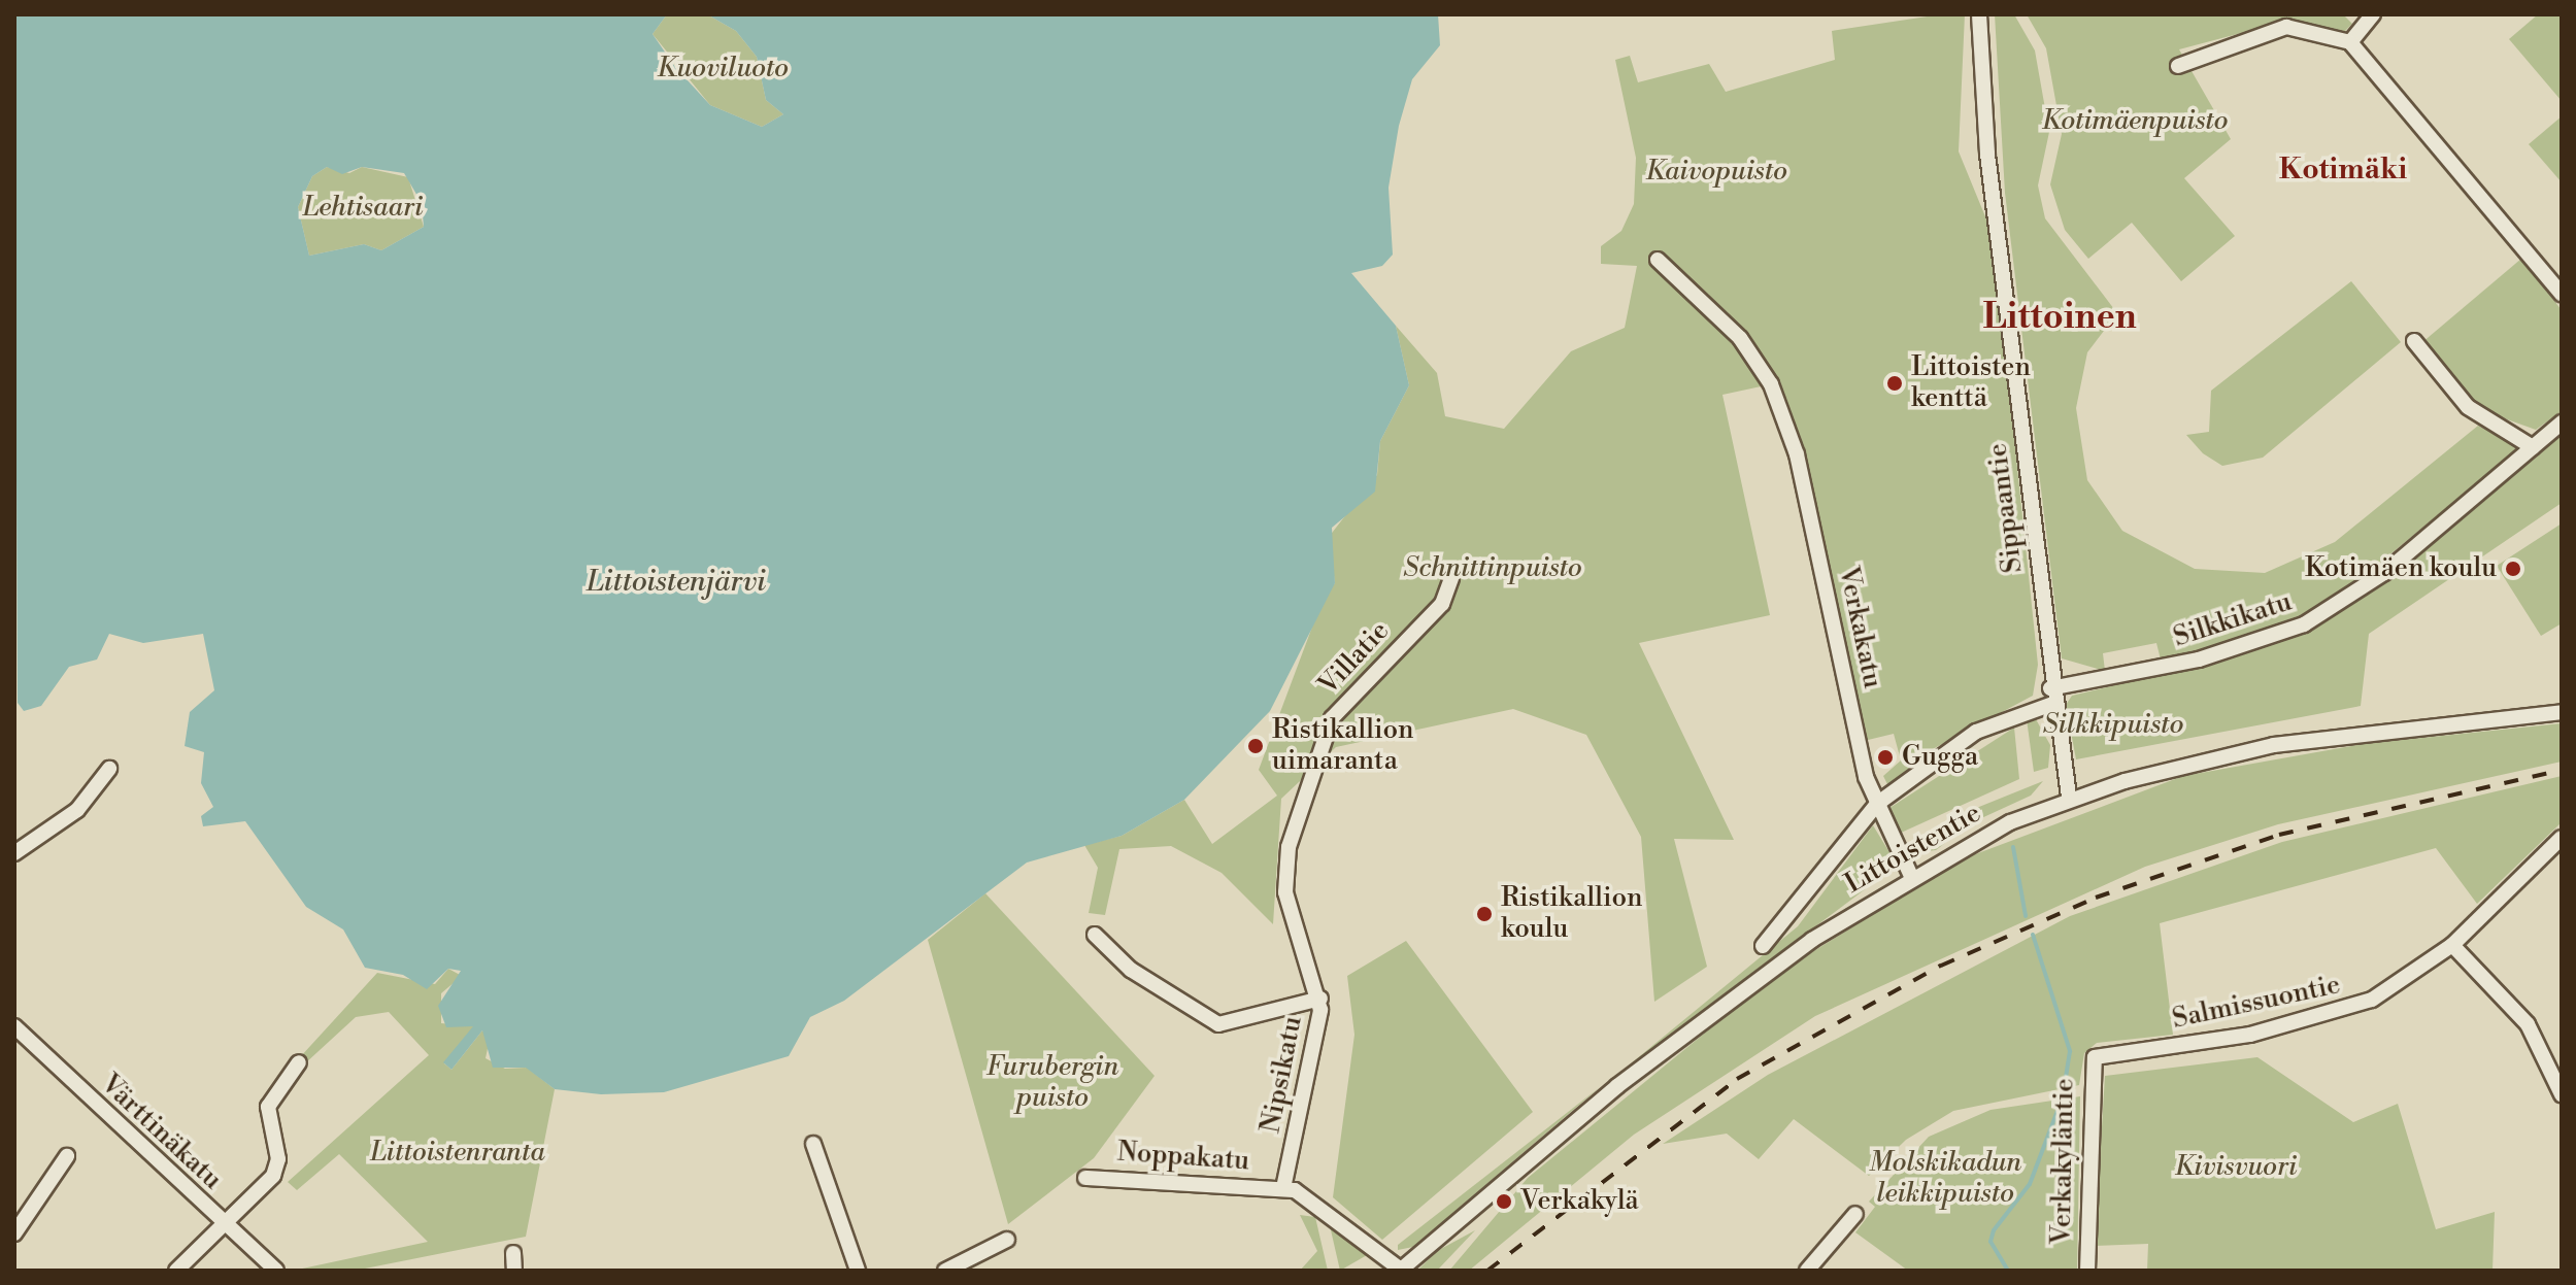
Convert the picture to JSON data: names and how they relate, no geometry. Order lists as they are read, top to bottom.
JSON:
{
  "streets": {
    "street": [
      "Sippaantie",
      "Silkkikatu",
      "Verkakatu",
      "Villatie",
      "Littoistentie",
      "Salmissuontie",
      "Nipsikatu",
      "Värttinäkatu",
      "Noppakatu",
      "Verkakyläntie"
    ]
  },
  "crossings": [
    ["Sippaantie", "Silkkikatu"],
    ["Sippaantie", "Littoistentie"],
    ["Silkkikatu", "Verkakatu"],
    ["Verkakatu", "Littoistentie"],
    ["Villatie", "Nipsikatu"],
    ["Littoistentie", "Noppakatu"],
    ["Salmissuontie", "Verkakyläntie"],
    ["Nipsikatu", "Noppakatu"]
  ],
  "districts": ["Kotimäki", "Littoinen"],
  "water": ["Littoistenjärvi"],
  "parks": [
    "Kuoviluoto",
    "Kotimäenpuisto",
    "Kaivopuisto",
    "Lehtisaari",
    "Schnittinpuisto",
    "Silkkipuisto",
    "Furubergin puisto",
    "Littoistenranta",
    "Molskikadun leikkipuisto",
    "Kivisvuori"
  ],
  "places": [
    "Littoisten kenttä",
    "Kotimäen koulu",
    "Ristikallion uimaranta",
    "Gugga",
    "Ristikallion koulu",
    "Verkakylä"
  ]
}
